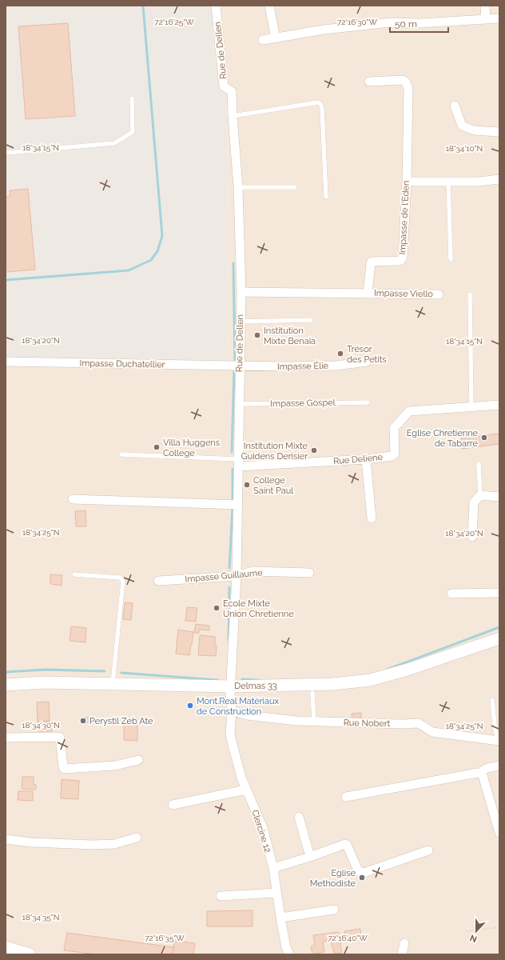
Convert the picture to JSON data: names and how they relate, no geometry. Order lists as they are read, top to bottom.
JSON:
{
  "streets": {
    "main road": ["Delmas 33"],
    "street": [
      "Rue de Dellen",
      "Impasse de l'Eden",
      "Impasse Viello",
      "Impasse Duchatellier",
      "Impasse Élie",
      "Rue Deliene",
      "Impasse Guillaume",
      "Rue Nobert",
      "Clercine 12"
    ],
    "lane": ["Impasse Gospel"]
  },
  "crossings": [
    ["Rue de Dellen", "Impasse Duchatellier"],
    ["Rue de Dellen", "Impasse Élie"],
    ["Rue de Dellen", "Impasse Gospel"],
    ["Rue de Dellen", "Rue Deliene"],
    ["Rue de Dellen", "Impasse Guillaume"],
    ["Rue de Dellen", "Delmas 33"],
    ["Rue de Dellen", "Rue Nobert"],
    ["Rue de Dellen", "Clercine 12"],
    ["Impasse de l'Eden", "Impasse Viello"],
    ["Impasse Duchatellier", "Impasse Élie"],
    ["Rue Nobert", "Clercine 12"]
  ],
  "places": [
    "Institution Mixte Benaia",
    "Trésor des Petits",
    "Eglise Chretienne de Tabarre",
    "Villa Huggens College",
    "Institution Mixte Guidens Derisier",
    "College Saint Paul",
    "Ecole Mixte Union Chretienne",
    "Mont.Real Matériaux de Construction",
    "Perystil Zeb Ate",
    "Eglise Methodiste"
  ],
  "scale_bar": "50 m",
  "north": "bottom",
  "coordinates": [
    "72°16'25\"W",
    "72°16'30\"W",
    "18°34'15\"N",
    "18°34'10\"N",
    "18°34'20\"N",
    "18°34'25\"N",
    "18°34'30\"N",
    "18°34'35\"N",
    "72°16'35\"W",
    "72°16'40\"W"
  ]
}
